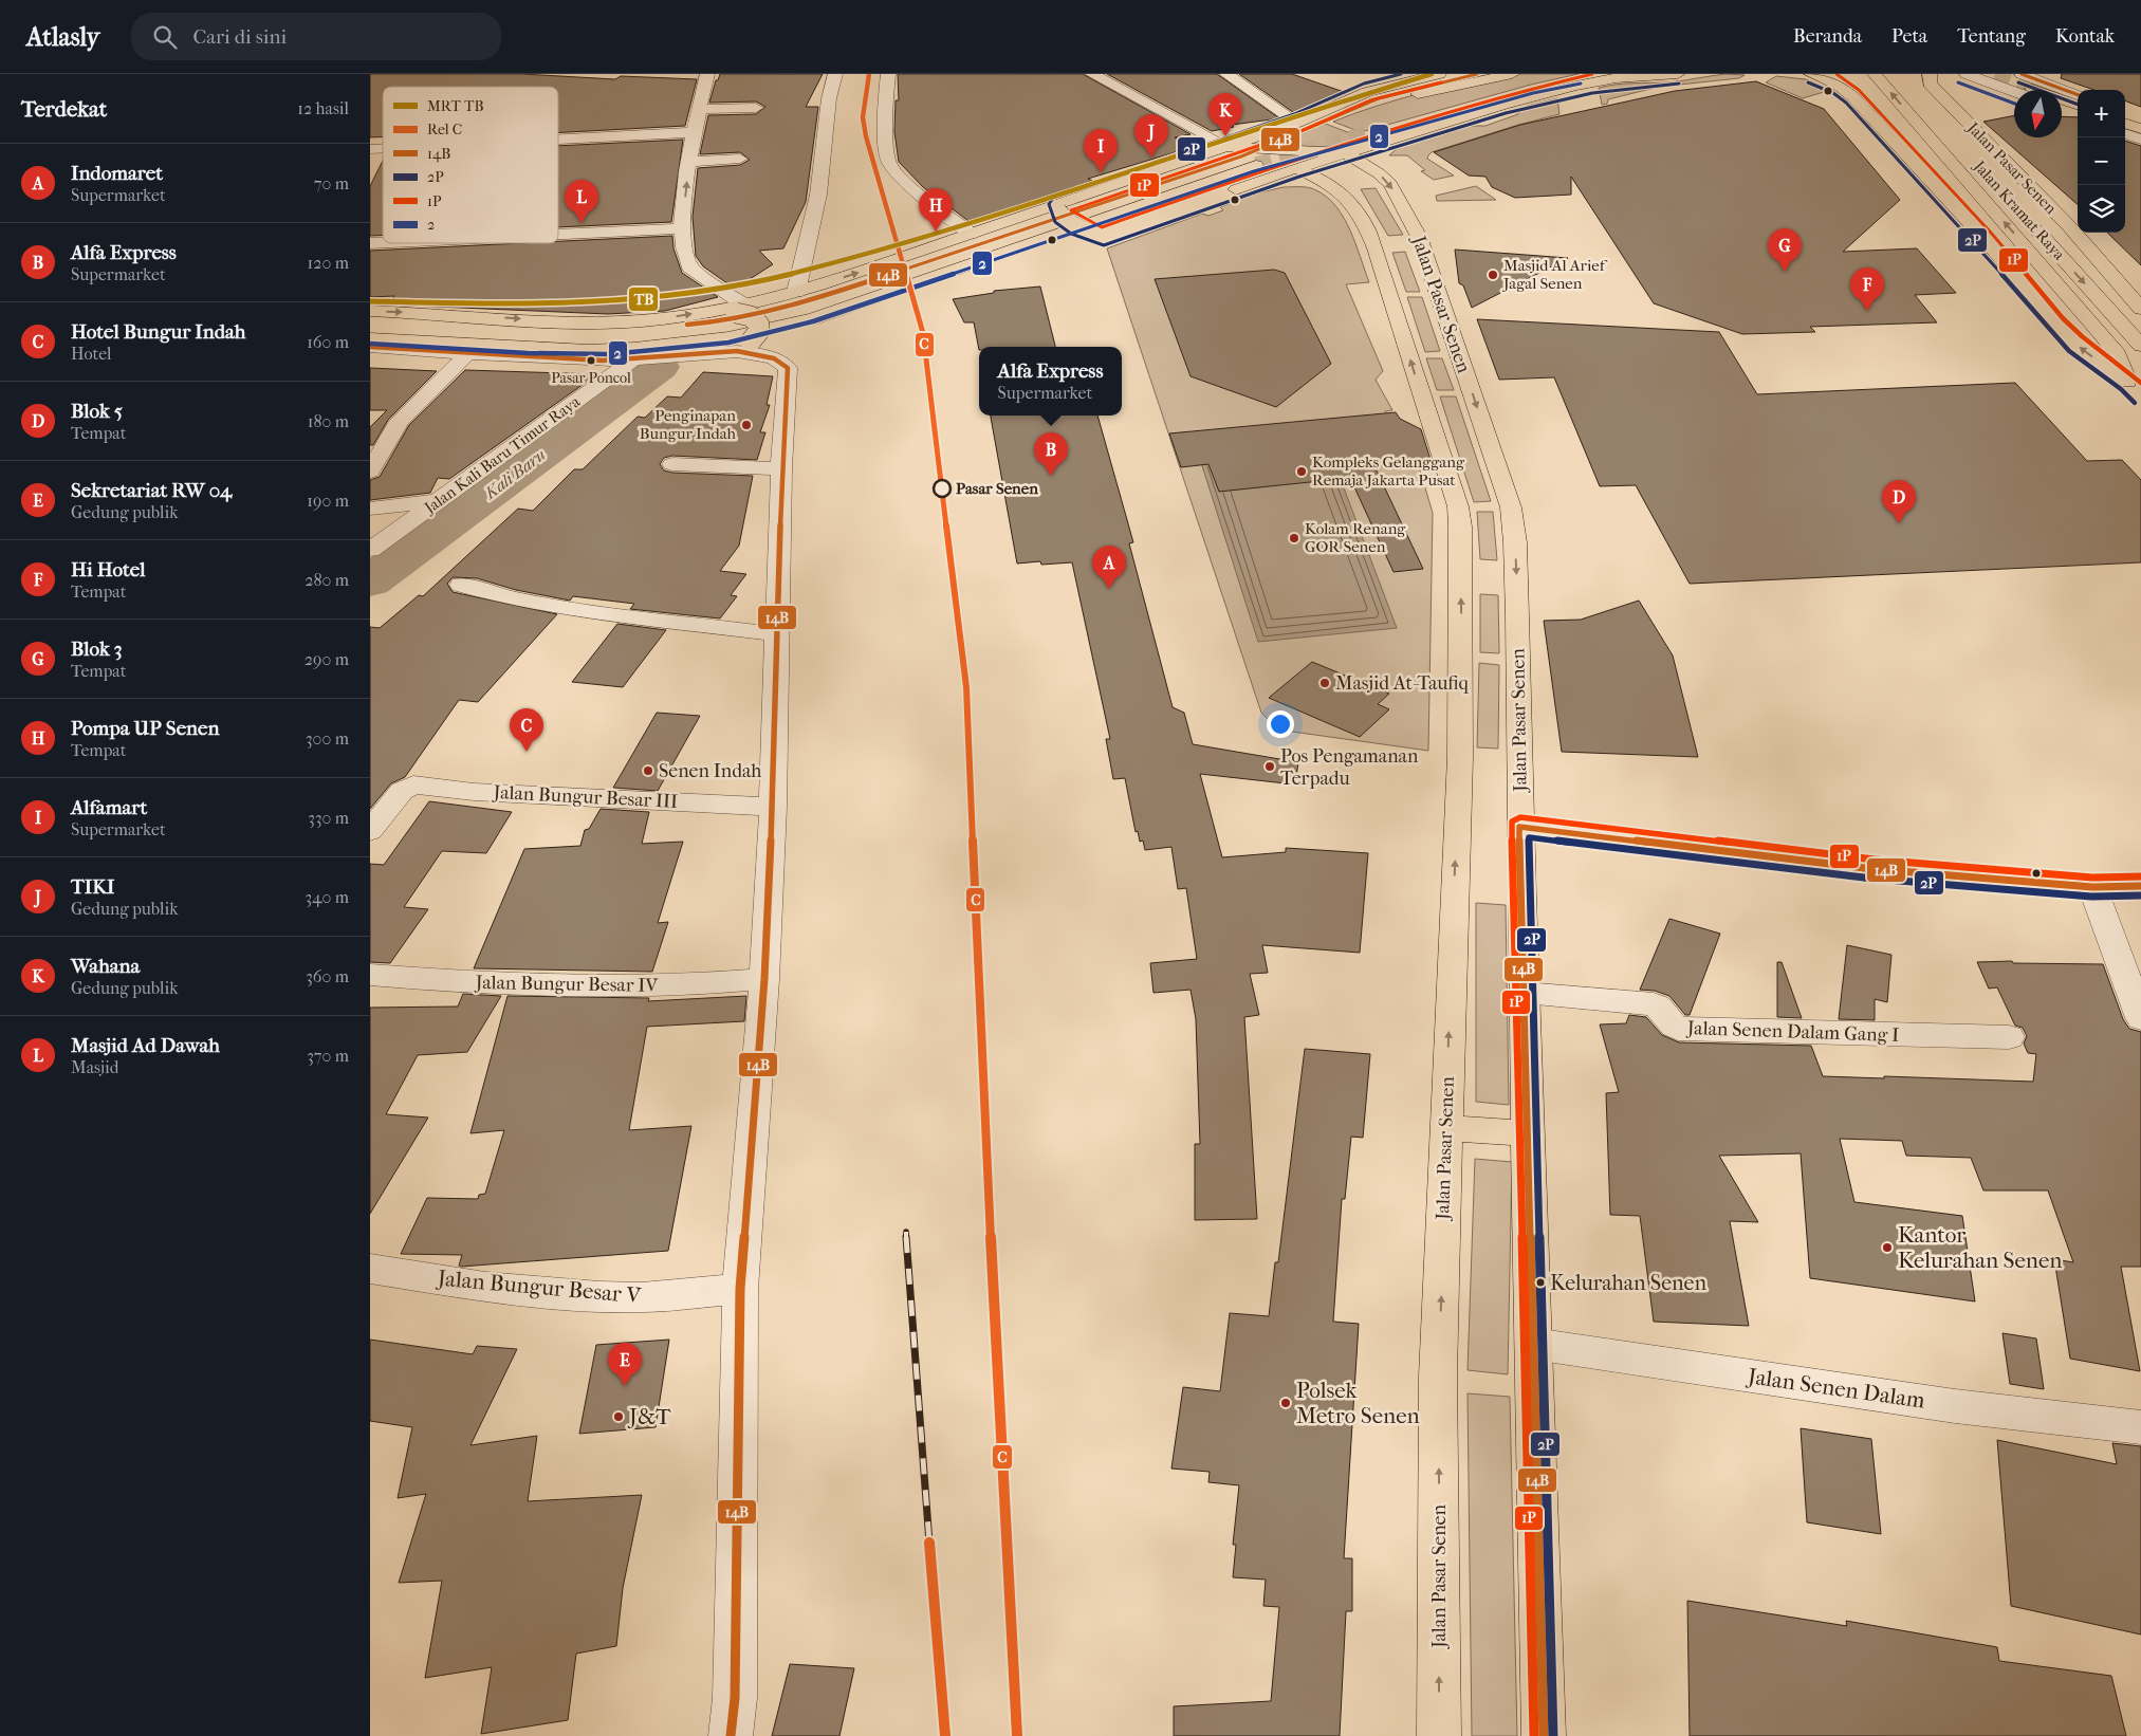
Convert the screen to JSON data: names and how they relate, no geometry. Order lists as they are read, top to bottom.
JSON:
{
  "streets": {
    "main road": ["Jalan Pasar Senen", "Jalan Kramat Raya"],
    "street": [
      "Jalan Kali Baru Timur Raya",
      "Jalan Bungur Besar III",
      "Jalan Bungur Besar IV",
      "Jalan Senen Dalam Gang I",
      "Jalan Bungur Besar V",
      "Jalan Senen Dalam"
    ]
  },
  "crossings": [
    ["Jalan Pasar Senen", "Jalan Senen Dalam Gang I"],
    ["Jalan Pasar Senen", "Jalan Senen Dalam"]
  ],
  "water": ["Kali Baru"],
  "places": [
    "Masjid Al Arief Jagal Senen",
    "Pasar Poncol",
    "Penginapan Bungur Indah",
    "Kompleks Gelanggang Remaja Jakarta Pusat",
    "Pasar Senen",
    "Kolam Renang GOR Senen",
    "Masjid At-Taufiq",
    "Pos Pengamanan Terpadu",
    "Senen Indah",
    "Kantor Kelurahan Senen",
    "Kelurahan Senen",
    "Polsek Metro Senen",
    "J&T"
  ],
  "lines": [
    "metro line TB",
    "rail line C",
    "transit line 14B",
    "transit line 2P",
    "transit line 1P",
    "transit line 2"
  ],
  "legend": [
    "MRT TB",
    "Rel C",
    "14B",
    "2P",
    "1P",
    "2"
  ],
  "north": "bottom",
  "page": {
    "header": "Atlasly",
    "search": "Cari di sini",
    "nav": [
      "Beranda",
      "Peta",
      "Tentang",
      "Kontak"
    ],
    "heading": ["Terdekat", "12 hasil"],
    "map_buttons": ["+", "−"],
    "pins": [
      "K",
      "J",
      "I",
      "L",
      "H",
      "G",
      "F",
      "B",
      "D",
      "A",
      "C",
      "E"
    ],
    "list": [
      {
        "mark": "A",
        "name": "Indomaret",
        "note": "Supermarket",
        "value": "70 m"
      },
      {
        "mark": "B",
        "name": "Alfa Express",
        "note": "Supermarket",
        "value": "120 m"
      },
      {
        "mark": "C",
        "name": "Hotel Bungur Indah",
        "note": "Hotel",
        "value": "160 m"
      },
      {
        "mark": "D",
        "name": "Blok 5",
        "note": "Tempat",
        "value": "180 m"
      },
      {
        "mark": "E",
        "name": "Sekretariat RW 04",
        "note": "Gedung publik",
        "value": "190 m"
      },
      {
        "mark": "F",
        "name": "Hi Hotel",
        "note": "Tempat",
        "value": "280 m"
      },
      {
        "mark": "G",
        "name": "Blok 3",
        "note": "Tempat",
        "value": "290 m"
      },
      {
        "mark": "H",
        "name": "Pompa UP Senen",
        "note": "Tempat",
        "value": "300 m"
      },
      {
        "mark": "I",
        "name": "Alfamart",
        "note": "Supermarket",
        "value": "330 m"
      },
      {
        "mark": "J",
        "name": "TIKI",
        "note": "Gedung publik",
        "value": "340 m"
      },
      {
        "mark": "K",
        "name": "Wahana",
        "note": "Gedung publik",
        "value": "360 m"
      },
      {
        "mark": "L",
        "name": "Masjid Ad Dawah",
        "note": "Masjid",
        "value": "370 m"
      }
    ],
    "popup": ["Alfa Express", "Supermarket"]
  }
}
